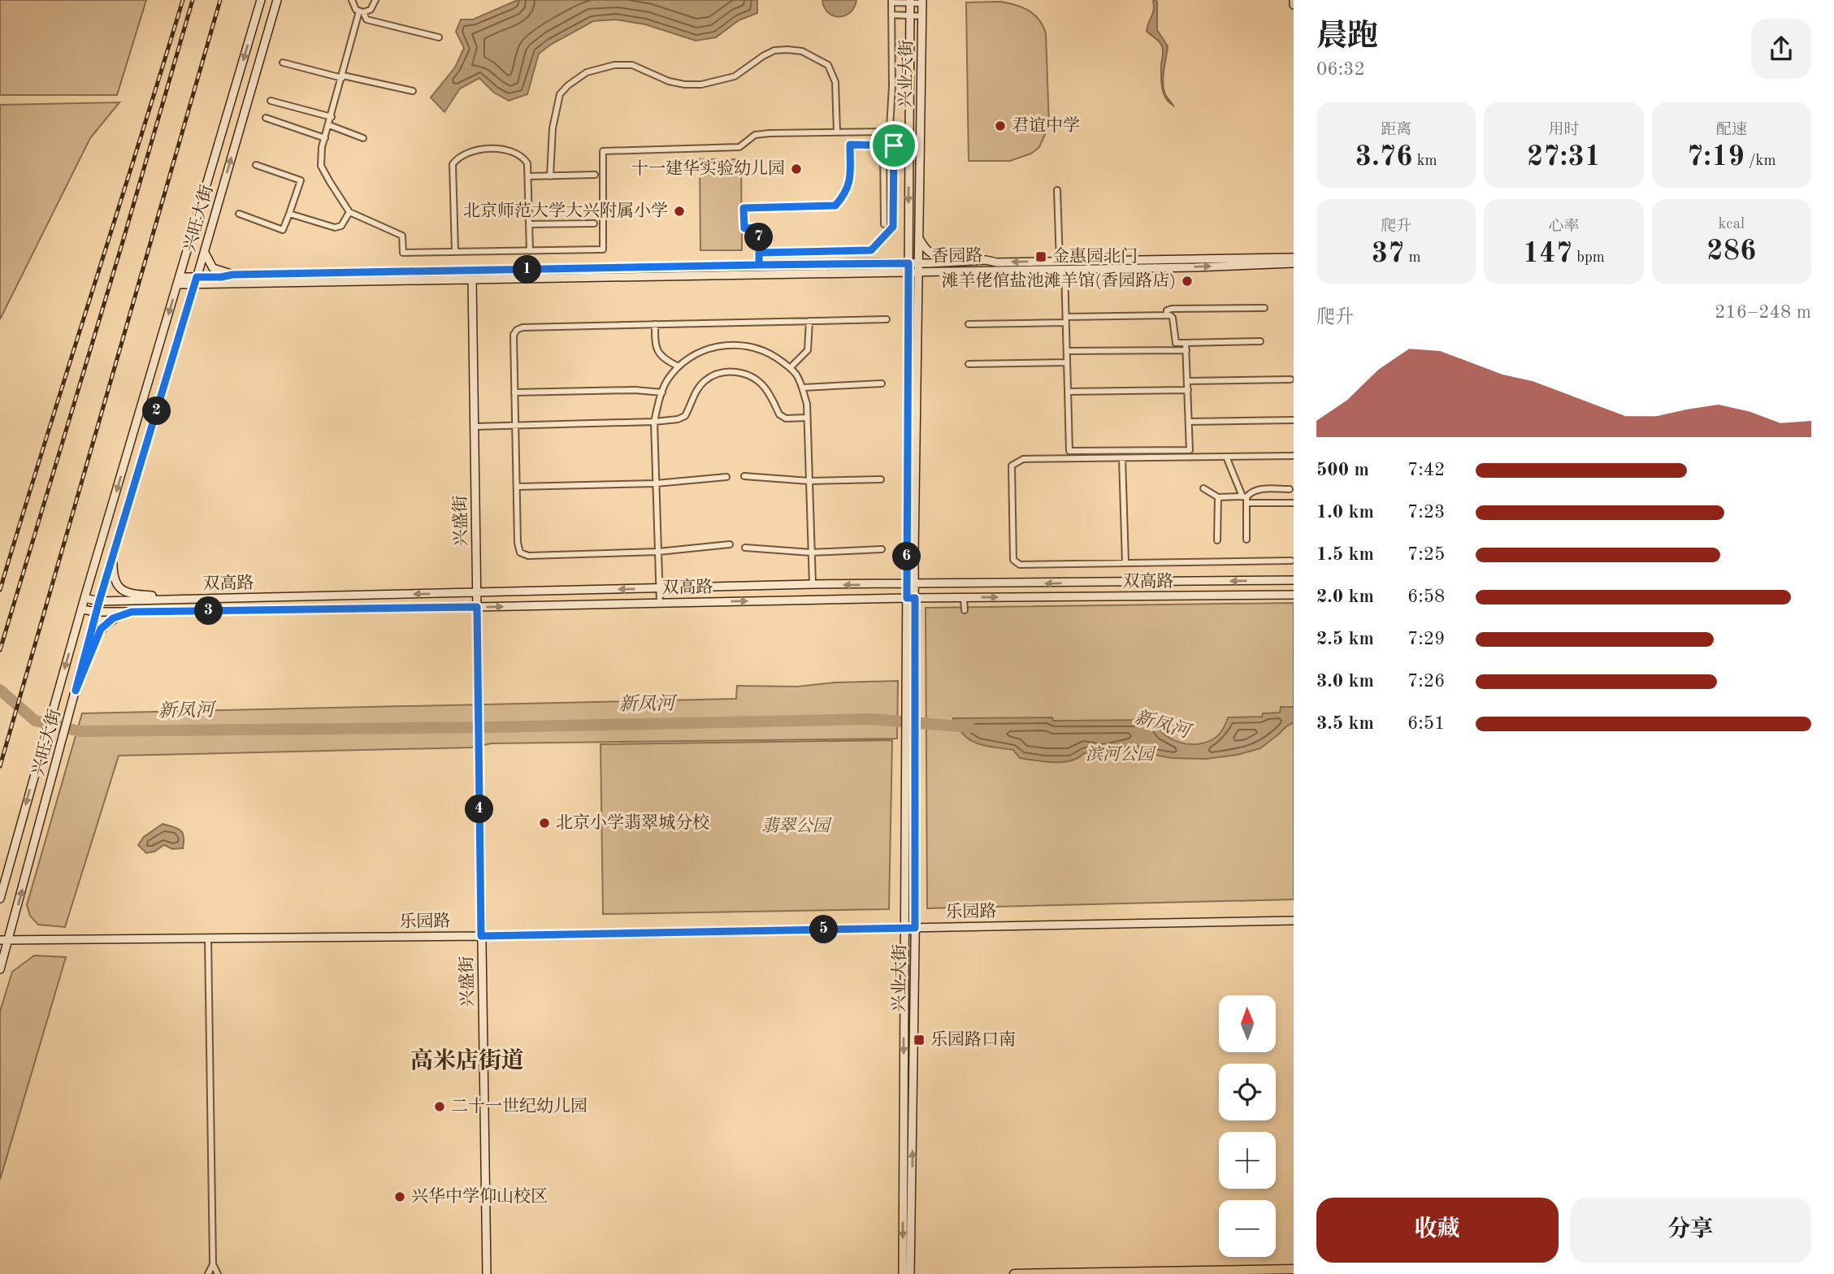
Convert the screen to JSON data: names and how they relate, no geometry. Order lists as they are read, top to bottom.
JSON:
{
  "streets": {
    "street": [
      "兴业大街",
      "兴旺大街",
      "香园路",
      "兴盛街",
      "双高路",
      "乐园路"
    ]
  },
  "crossings": [
    ["兴业大街", "香园路"],
    ["兴业大街", "双高路"],
    ["兴业大街", "乐园路"],
    ["兴旺大街", "香园路"],
    ["兴旺大街", "双高路"],
    ["兴旺大街", "乐园路"],
    ["香园路", "兴盛街"],
    ["兴盛街", "双高路"],
    ["兴盛街", "乐园路"]
  ],
  "districts": ["高米店街道"],
  "water": ["新凤河"],
  "parks": ["滨河公园", "翡翠公园"],
  "places": {
    "other": [
      "君谊中学",
      "十一建华实验幼儿园",
      "北京师范大学大兴附属小学",
      "滩羊佬倌盐池滩羊馆(香园路店)",
      "北京小学翡翠城分校",
      "二十一世纪幼儿园",
      "兴华中学仰山校区"
    ],
    "transit": ["金惠园北门", "乐园路口南"]
  },
  "north": "top",
  "page": {
    "heading": ["晨跑", "06:32"],
    "stats": [
      ["距离", "3.76 km"],
      ["用时", "27:31"],
      ["配速", "7:19 /km"],
      ["爬升", "37 m"],
      ["心率", "147 bpm"],
      ["kcal", "286"]
    ],
    "pins": [
      "7",
      "1",
      "2",
      "6",
      "3",
      "4",
      "5"
    ],
    "chart": ["爬升", "216–248 m"],
    "list": [
      {
        "name": "500 m",
        "note": "7:42"
      },
      {
        "name": "1.0 km",
        "note": "7:23"
      },
      {
        "name": "1.5 km",
        "note": "7:25"
      },
      {
        "name": "2.0 km",
        "note": "6:58"
      },
      {
        "name": "2.5 km",
        "note": "7:29"
      },
      {
        "name": "3.0 km",
        "note": "7:26"
      },
      {
        "name": "3.5 km",
        "note": "6:51"
      }
    ],
    "map_buttons": ["+", "−"],
    "buttons": ["收藏", "分享"]
  }
}
